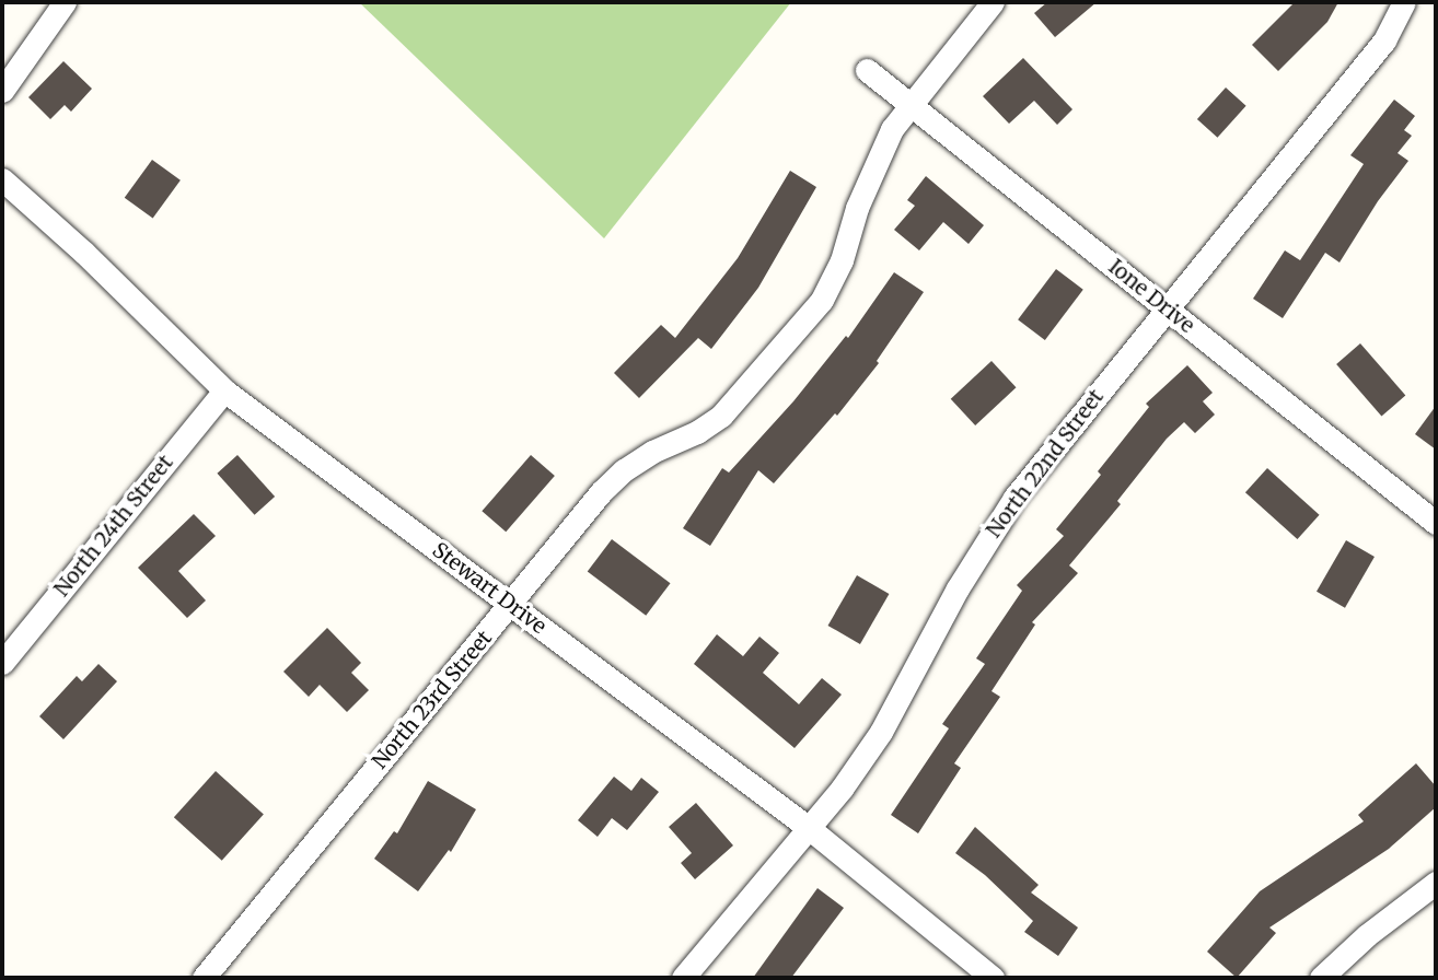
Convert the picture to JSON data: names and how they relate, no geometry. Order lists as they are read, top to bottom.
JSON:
{
  "streets": {
    "street": [
      "Ione Drive",
      "North 22nd Street",
      "North 24th Street",
      "Stewart Drive",
      "North 23rd Street"
    ]
  },
  "crossings": [
    ["Ione Drive", "North 22nd Street"],
    ["Ione Drive", "North 23rd Street"],
    ["North 22nd Street", "Stewart Drive"],
    ["North 24th Street", "Stewart Drive"],
    ["Stewart Drive", "North 23rd Street"]
  ]
}
